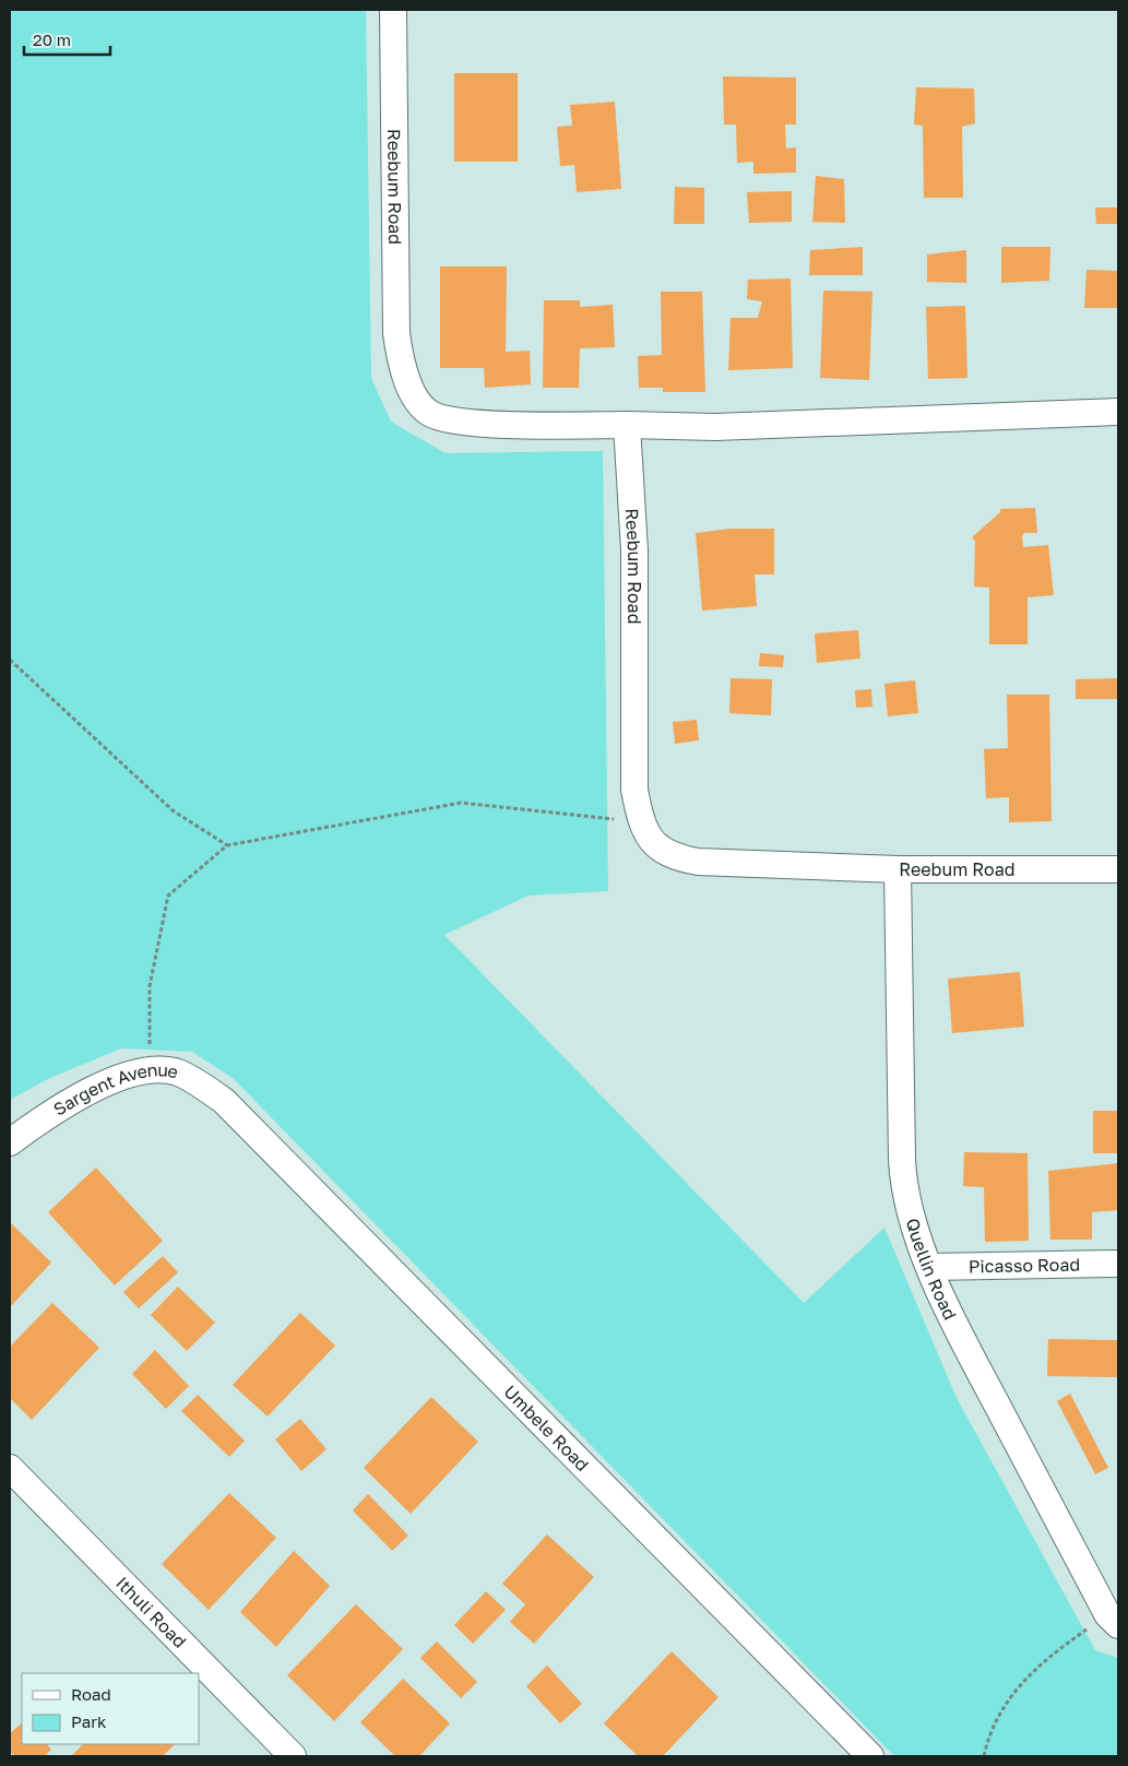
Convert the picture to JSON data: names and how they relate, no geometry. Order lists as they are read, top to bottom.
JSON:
{
  "streets": {
    "street": [
      "Reebum Road",
      "Sargent Avenue",
      "Picasso Road",
      "Quellin Road",
      "Umbele Road",
      "Ithuli Road"
    ]
  },
  "crossings": [
    ["Reebum Road", "Quellin Road"],
    ["Sargent Avenue", "Umbele Road"],
    ["Picasso Road", "Quellin Road"]
  ],
  "legend": ["Road", "Park"],
  "scale_bar": "20 m"
}
